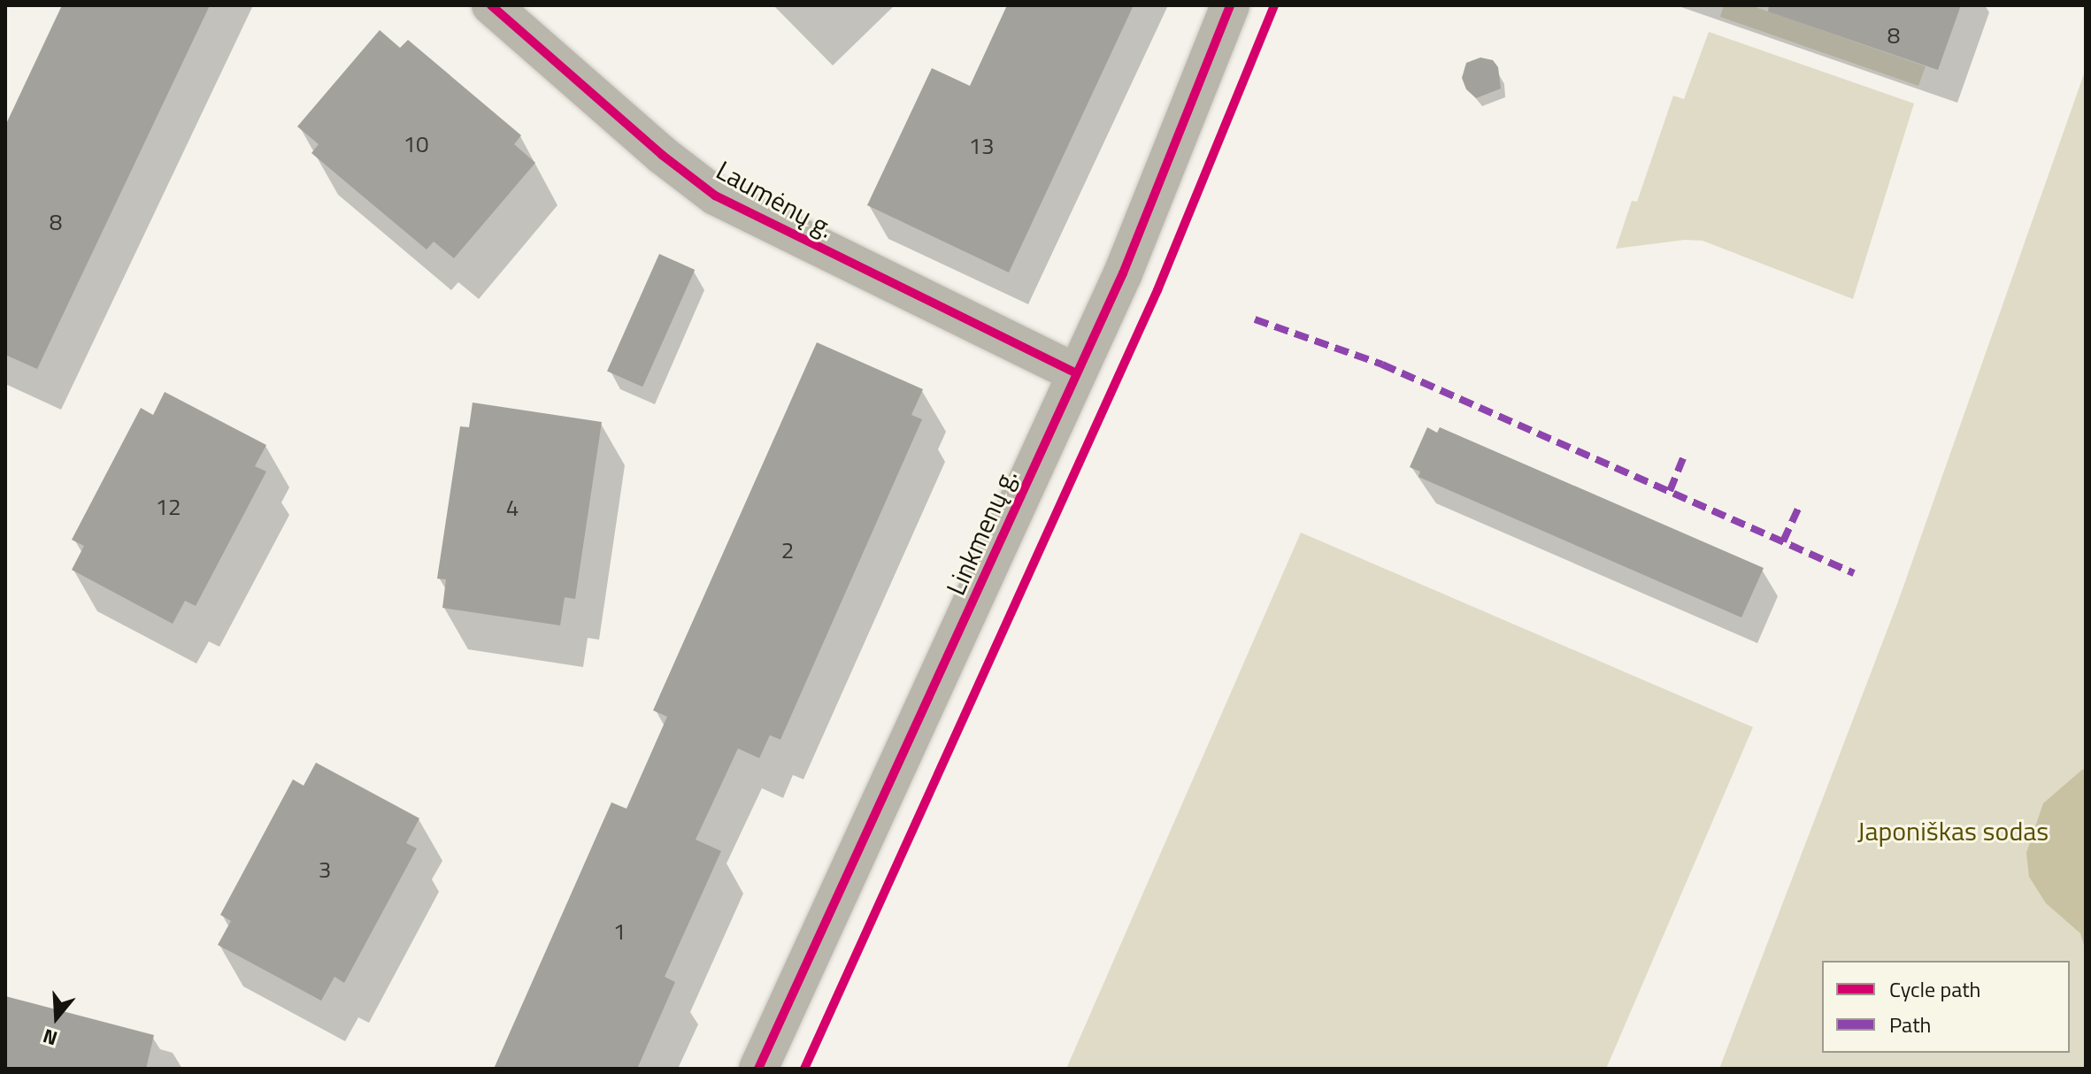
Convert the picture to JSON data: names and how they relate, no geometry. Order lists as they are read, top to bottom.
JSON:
{
  "streets": {
    "street": ["Laumėnų g.", "Linkmenų g."]
  },
  "crossings": [
    ["Laumėnų g.", "Linkmenų g."]
  ],
  "parks": ["Japoniškas sodas"],
  "house_numbers": [
    "8",
    "10",
    "13",
    "8",
    "12",
    "4",
    "2",
    "3",
    "1"
  ],
  "legend": ["Cycle path", "Path"],
  "north": "bottom"
}
